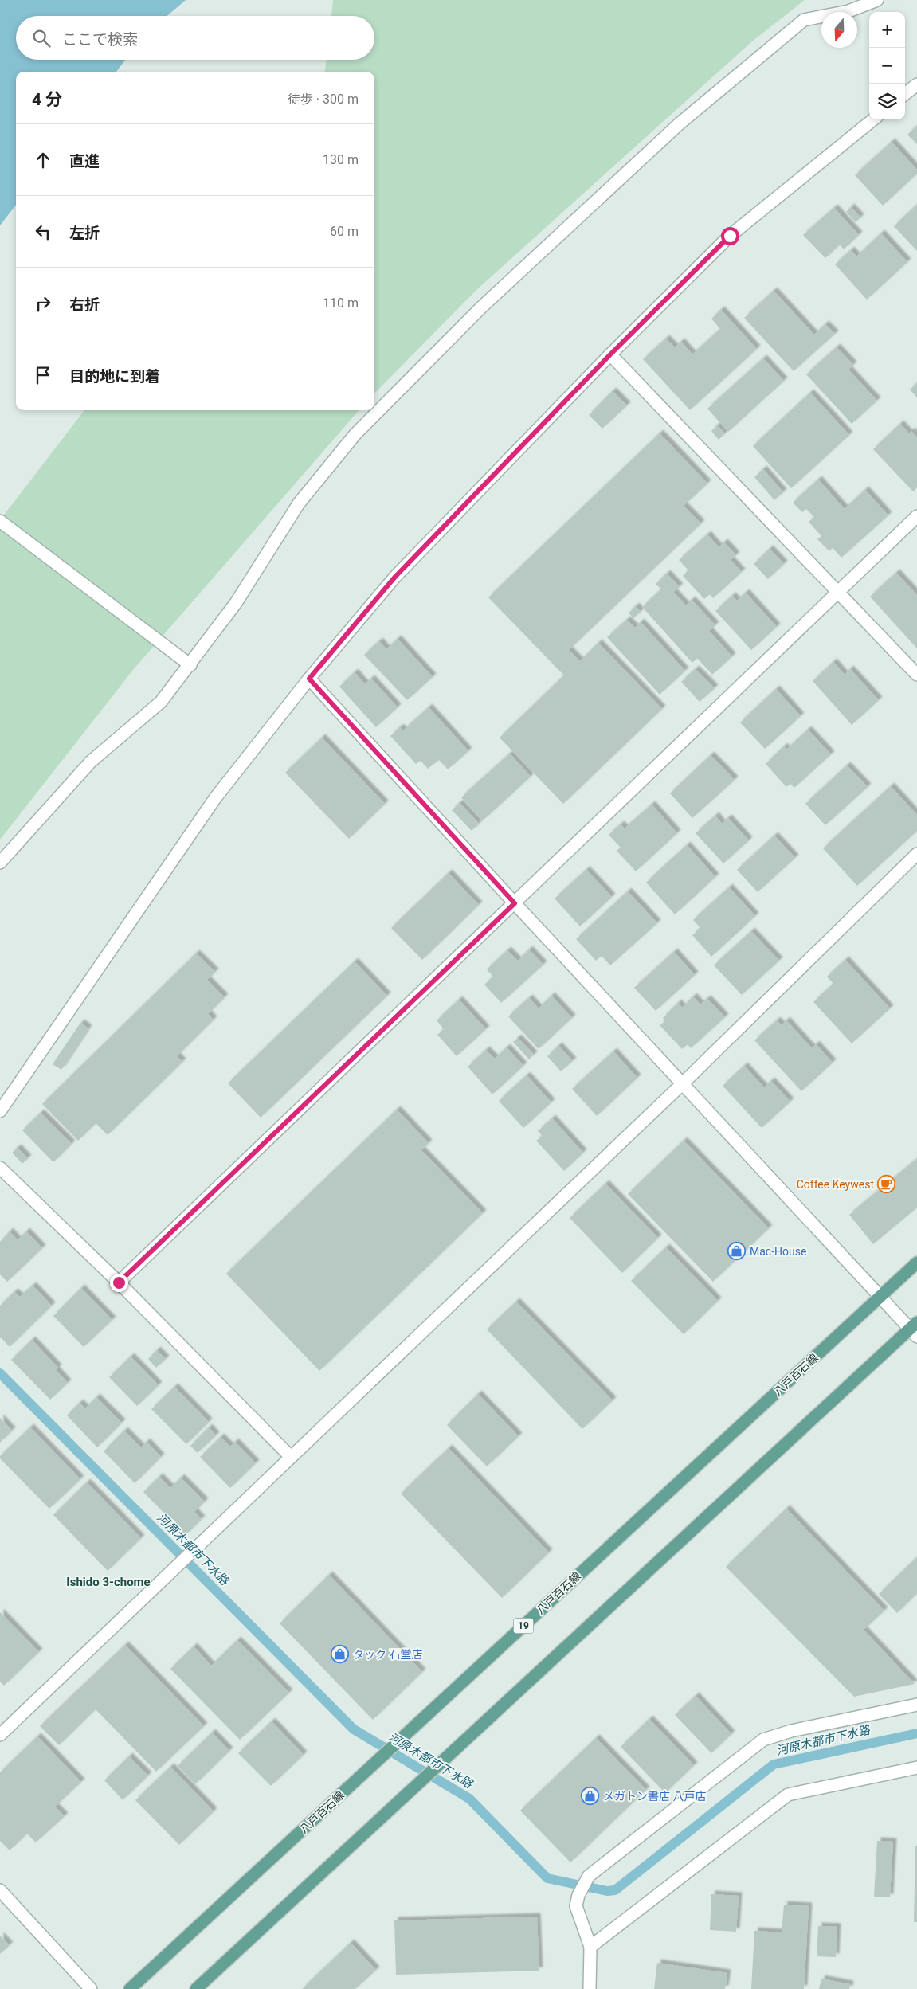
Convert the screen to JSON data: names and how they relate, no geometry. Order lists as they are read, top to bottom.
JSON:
{
  "streets": {
    "main road": ["八戸百石線", "19"]
  },
  "districts": ["Ishido 3-chome"],
  "water": ["河原木都市下水路"],
  "places": {
    "cafe": ["Coffee Keywest"],
    "shop": ["Mac-House", "タック 石堂店", "メガトン書店 八戸店"]
  },
  "north": "bottom",
  "page": {
    "map_buttons": ["+", "−"],
    "search": "ここで検索",
    "heading": ["4 分", "徒歩 · 300 m"],
    "list": [
      ["直進", "130 m"],
      ["左折", "60 m"],
      ["右折", "110 m"],
      "目的地に到着"
    ]
  }
}
